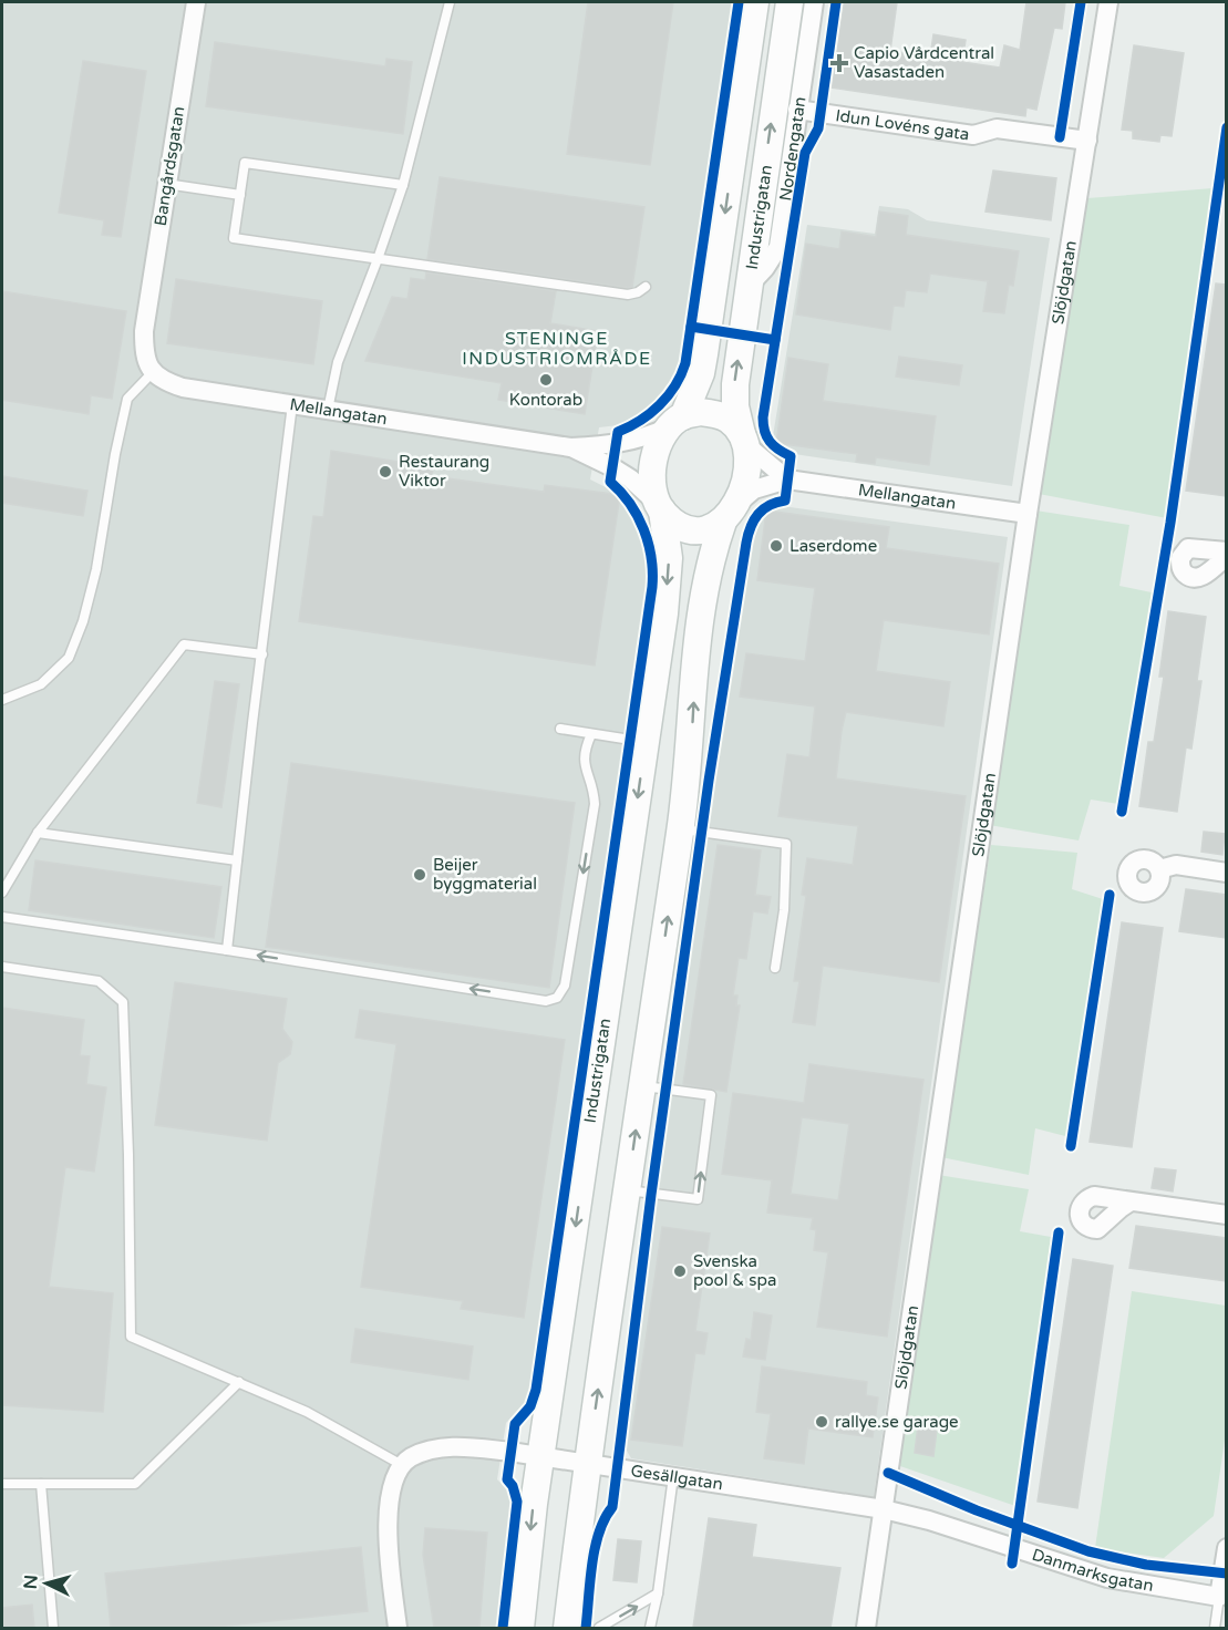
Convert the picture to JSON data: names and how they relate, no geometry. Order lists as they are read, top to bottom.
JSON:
{
  "streets": {
    "main road": ["Industrigatan"],
    "street": [
      "Idun Lovéns gata",
      "Nordengatan",
      "Bangårdsgatan",
      "Slöjdgatan",
      "Mellangatan",
      "Gesällgatan",
      "Danmarksgatan"
    ]
  },
  "crossings": [
    ["Idun Lovéns gata", "Nordengatan"],
    ["Idun Lovéns gata", "Slöjdgatan"],
    ["Nordengatan", "Industrigatan"],
    ["Bangårdsgatan", "Mellangatan"],
    ["Industrigatan", "Mellangatan"],
    ["Industrigatan", "Gesällgatan"],
    ["Slöjdgatan", "Mellangatan"],
    ["Slöjdgatan", "Gesällgatan"],
    ["Slöjdgatan", "Danmarksgatan"],
    ["Gesällgatan", "Danmarksgatan"]
  ],
  "districts": ["STENINGE INDUSTRIOMRÅDE"],
  "places": {
    "health": ["Capio Vårdcentral Vasastaden"],
    "other": [
      "Kontorab",
      "Restaurang Viktor",
      "Laserdome",
      "Beijer byggmaterial",
      "Svenska pool & spa",
      "rallye.se garage"
    ]
  },
  "north": "left"
}
